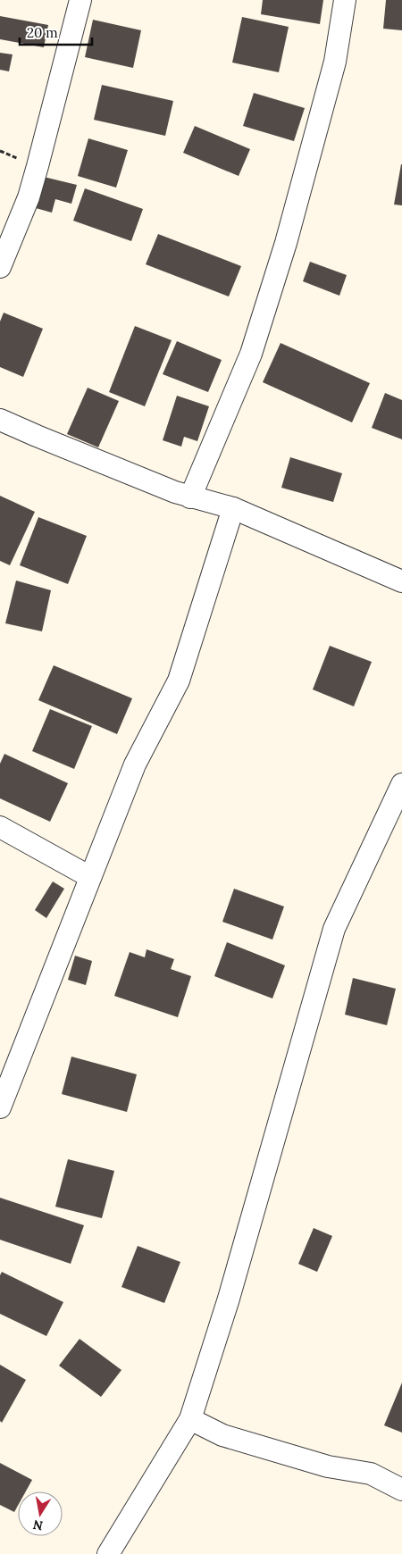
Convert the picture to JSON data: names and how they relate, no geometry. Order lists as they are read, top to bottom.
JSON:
{
  "scale_bar": "20 m",
  "north": "bottom"
}
